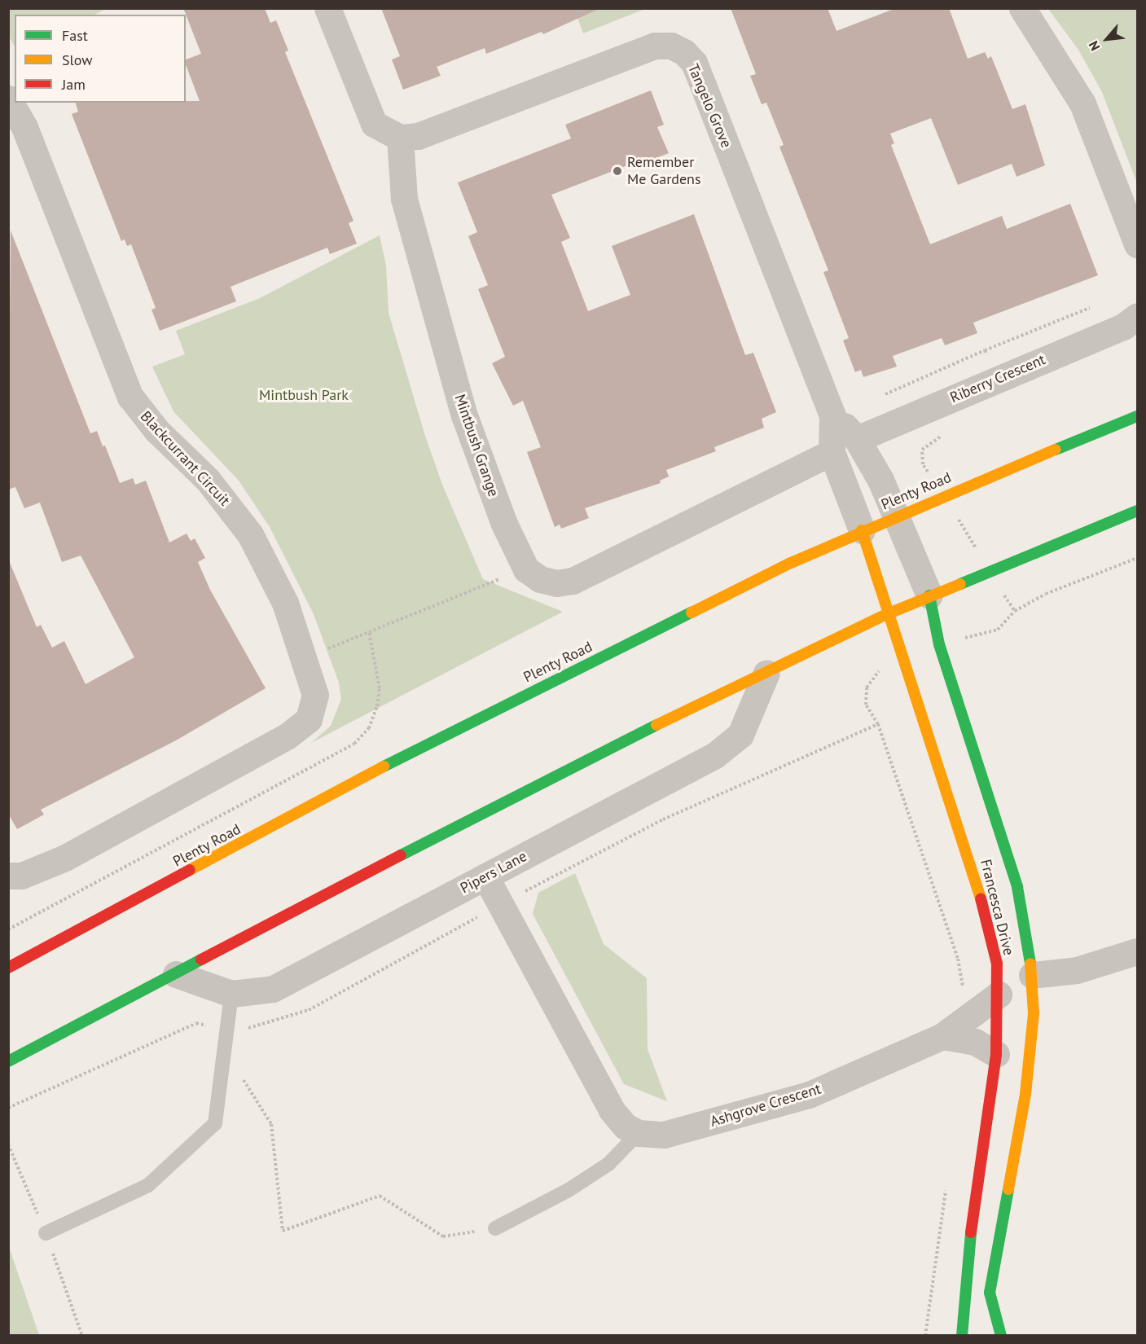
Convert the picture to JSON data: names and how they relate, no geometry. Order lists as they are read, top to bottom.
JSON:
{
  "streets": {
    "main road": ["Plenty Road", "Francesca Drive"],
    "street": [
      "Tangelo Grove",
      "Riberry Crescent",
      "Mintbush Grange",
      "Blackcurrant Circuit",
      "Pipers Lane",
      "Ashgrove Crescent"
    ]
  },
  "crossings": [
    ["Tangelo Grove", "Riberry Crescent"],
    ["Tangelo Grove", "Mintbush Grange"],
    ["Tangelo Grove", "Plenty Road"],
    ["Tangelo Grove", "Francesca Drive"],
    ["Plenty Road", "Francesca Drive"],
    ["Francesca Drive", "Ashgrove Crescent"]
  ],
  "parks": ["Mintbush Park"],
  "places": ["Remember Me Gardens"],
  "legend": ["Fast", "Slow", "Jam"],
  "north": "bottom left"
}
